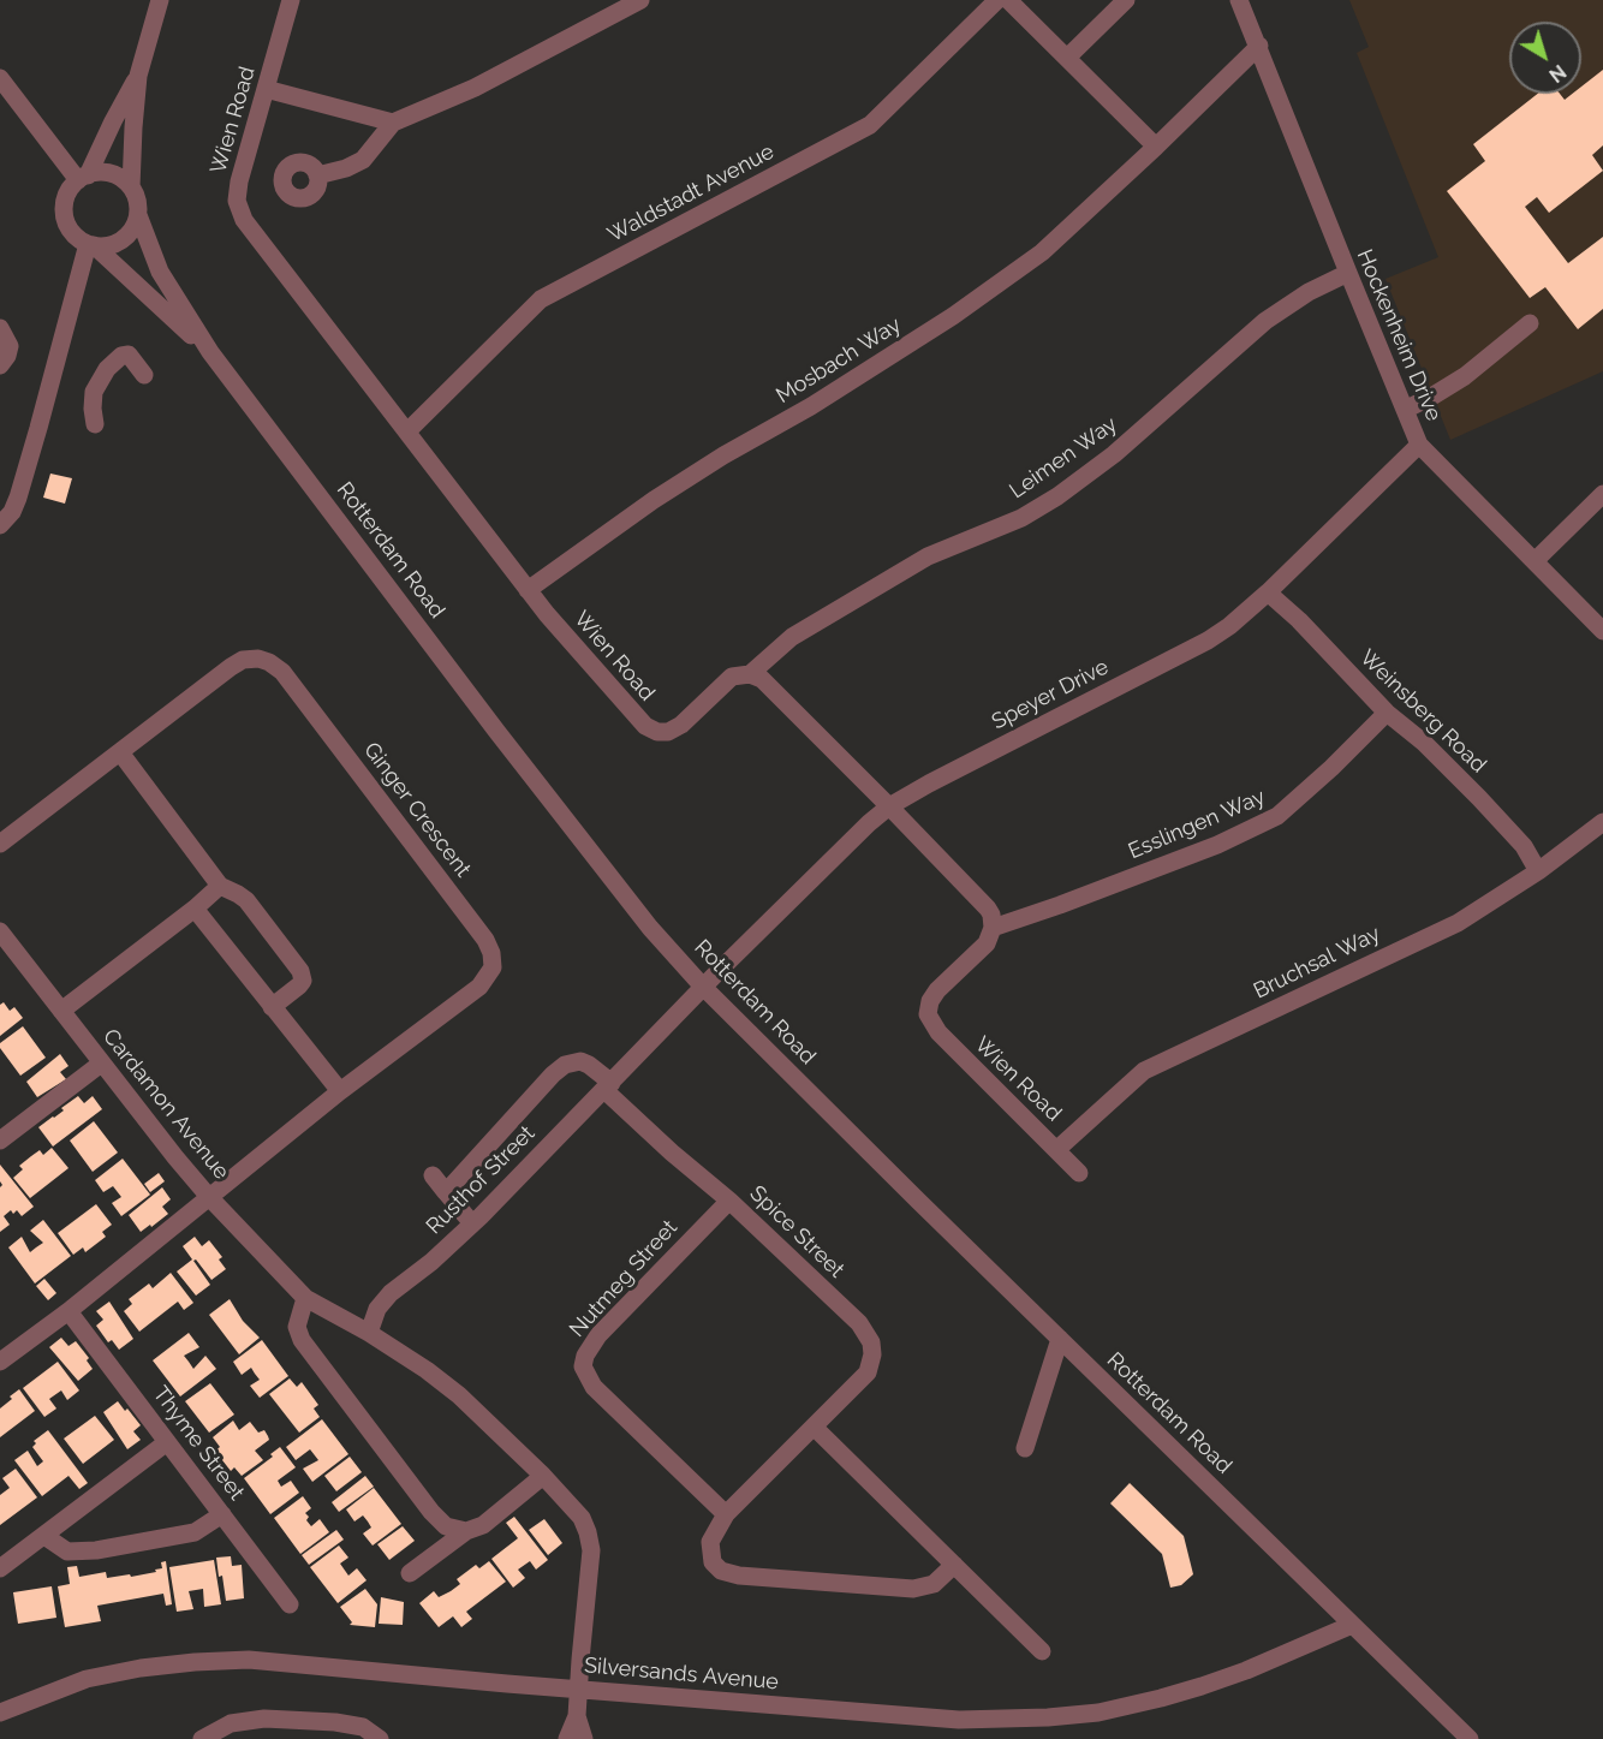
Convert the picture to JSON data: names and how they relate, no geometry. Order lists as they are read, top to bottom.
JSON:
{
  "streets": {
    "street": [
      "Wien Road",
      "Waldstadt Avenue",
      "Hockenheim Drive",
      "Mosbach Way",
      "Leimen Way",
      "Rotterdam Road",
      "Speyer Drive",
      "Weinsberg Road",
      "Ginger Crescent",
      "Esslingen Way",
      "Bruchsal Way",
      "Cardamon Avenue",
      "Rusthof Street",
      "Spice Street",
      "Nutmeg Street",
      "Thyme Street",
      "Silversands Avenue"
    ]
  },
  "crossings": [
    ["Wien Road", "Waldstadt Avenue"],
    ["Wien Road", "Mosbach Way"],
    ["Wien Road", "Leimen Way"],
    ["Wien Road", "Esslingen Way"],
    ["Wien Road", "Bruchsal Way"],
    ["Hockenheim Drive", "Mosbach Way"],
    ["Hockenheim Drive", "Leimen Way"],
    ["Hockenheim Drive", "Speyer Drive"],
    ["Rotterdam Road", "Speyer Drive"],
    ["Rotterdam Road", "Silversands Avenue"],
    ["Speyer Drive", "Weinsberg Road"],
    ["Speyer Drive", "Rusthof Street"],
    ["Weinsberg Road", "Esslingen Way"],
    ["Weinsberg Road", "Bruchsal Way"],
    ["Ginger Crescent", "Cardamon Avenue"],
    ["Ginger Crescent", "Thyme Street"],
    ["Cardamon Avenue", "Rusthof Street"],
    ["Cardamon Avenue", "Silversands Avenue"],
    ["Rusthof Street", "Spice Street"],
    ["Spice Street", "Nutmeg Street"]
  ],
  "north": "bottom right"
}
